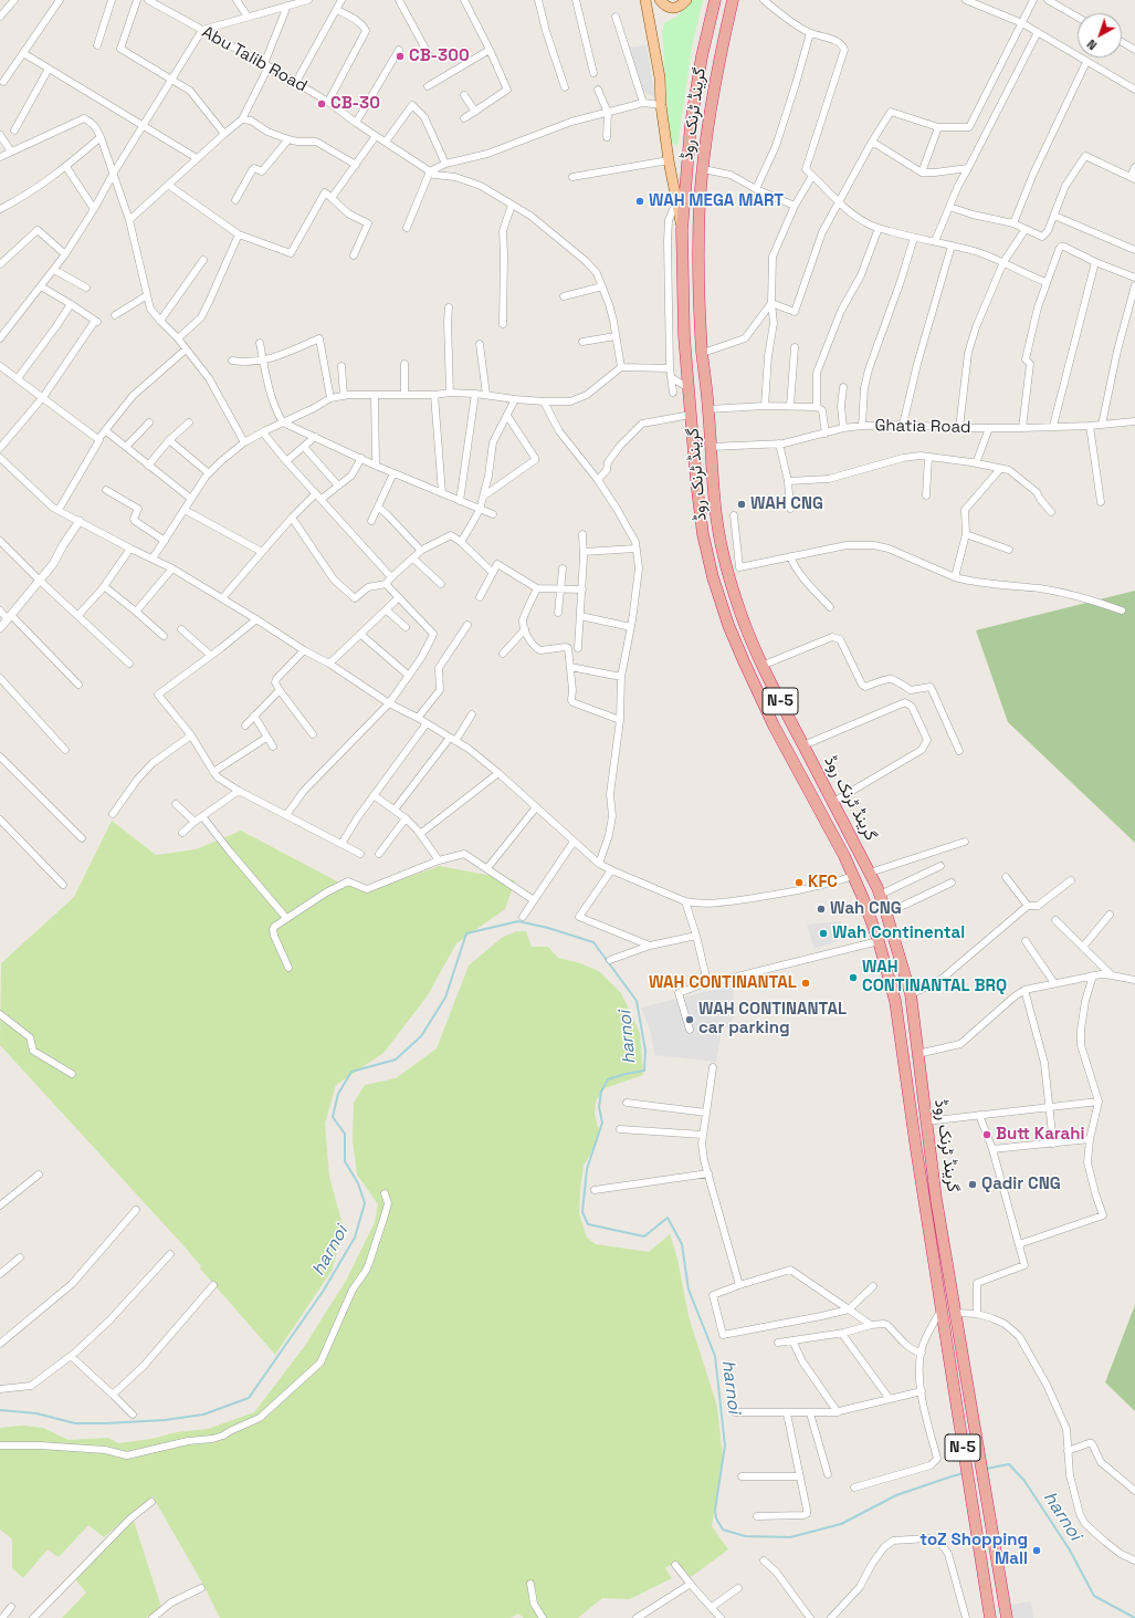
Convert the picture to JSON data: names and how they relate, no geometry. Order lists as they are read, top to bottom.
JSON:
{
  "streets": {
    "highway": ["گرینڈ ٹرنک روڈ", "N-5"],
    "street": ["Abu Talib Road", "Ghatia Road"]
  },
  "crossings": [
    ["گرینڈ ٹرنک روڈ", "Ghatia Road"]
  ],
  "water": ["harnoi"],
  "places": [
    "CB-300",
    "CB-30",
    "WAH MEGA MART",
    "WAH CNG",
    "KFC",
    "Wah CNG",
    "Wah Continental",
    "WAH CONTINANTAL BRQ",
    "WAH CONTINANTAL",
    "WAH CONTINANTAL car parking",
    "Butt Karahi",
    "Qadir CNG",
    "toZ Shopping Mall"
  ],
  "north": "bottom left"
}
